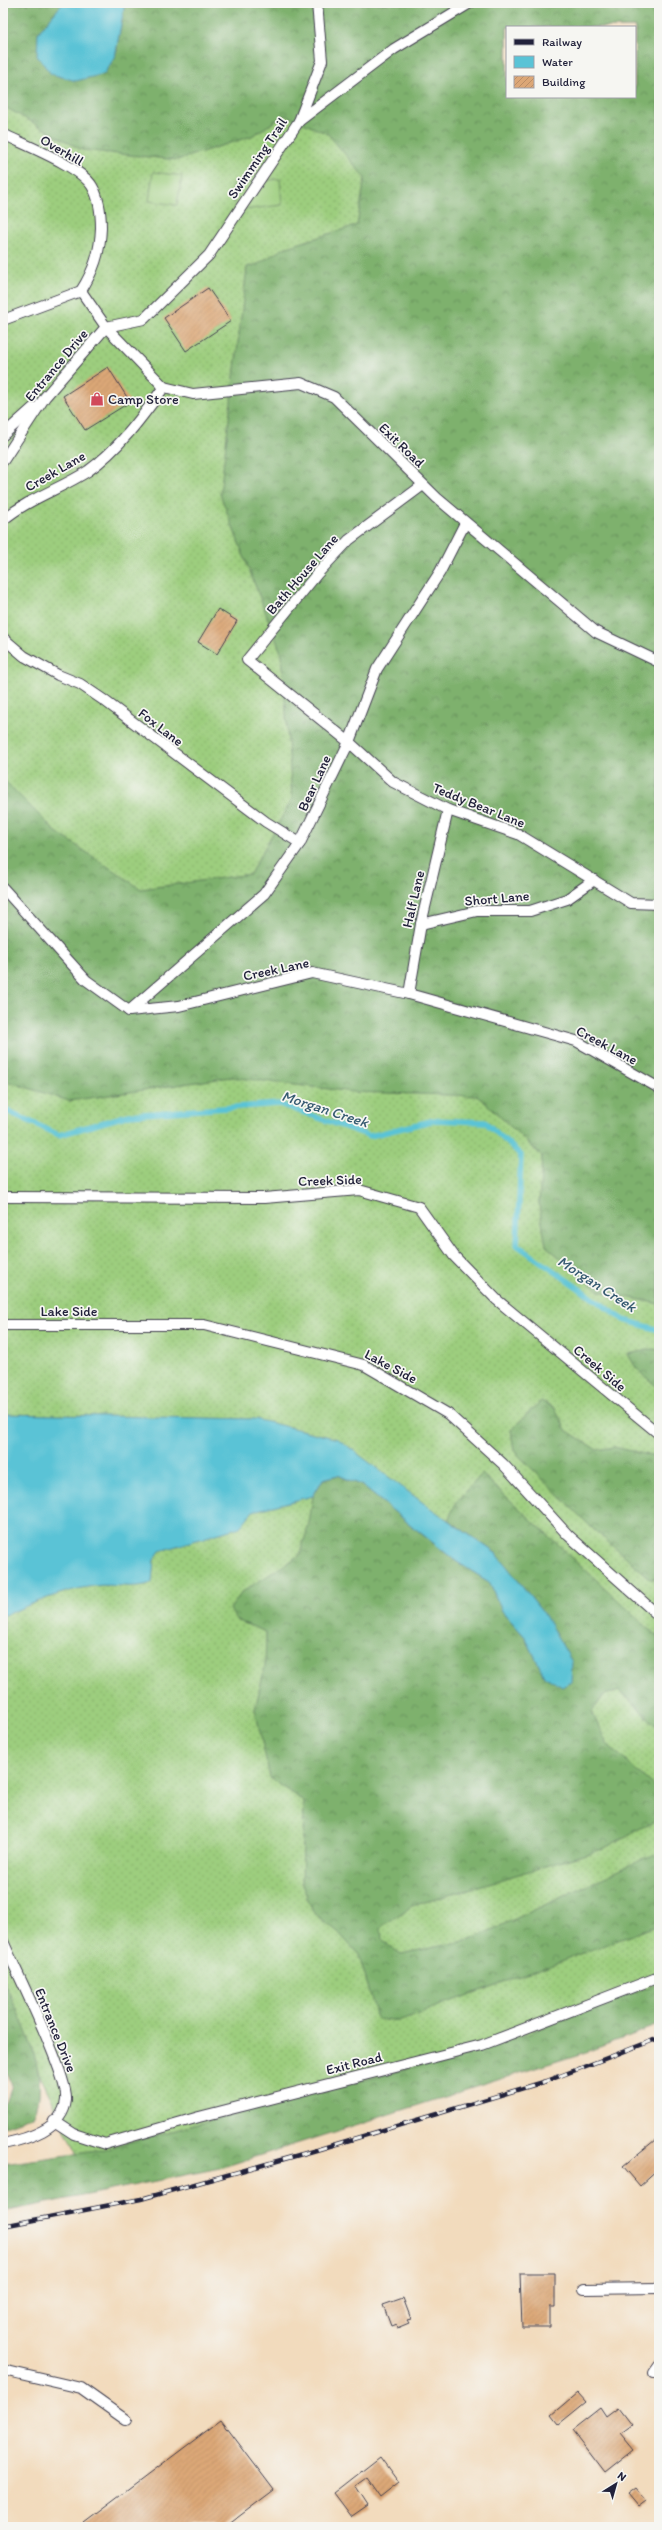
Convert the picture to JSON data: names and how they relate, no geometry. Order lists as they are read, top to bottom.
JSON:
{
  "streets": {
    "lane": [
      "Overhill",
      "Swimming Trail",
      "Entrance Drive",
      "Exit Road",
      "Creek Lane",
      "Bath House Lane",
      "Fox Lane",
      "Bear Lane",
      "Teddy Bear Lane",
      "Short Lane",
      "Half Lane",
      "Creek Side",
      "Lake Side"
    ]
  },
  "crossings": [
    ["Swimming Trail", "Entrance Drive"],
    ["Entrance Drive", "Exit Road"],
    ["Exit Road", "Creek Lane"],
    ["Exit Road", "Bath House Lane"],
    ["Exit Road", "Bear Lane"],
    ["Creek Lane", "Bear Lane"],
    ["Creek Lane", "Half Lane"],
    ["Bath House Lane", "Teddy Bear Lane"],
    ["Fox Lane", "Bear Lane"],
    ["Bear Lane", "Teddy Bear Lane"],
    ["Teddy Bear Lane", "Short Lane"],
    ["Teddy Bear Lane", "Half Lane"],
    ["Short Lane", "Half Lane"]
  ],
  "water": ["Morgan Creek"],
  "places": {
    "shop": ["Camp Store"]
  },
  "legend": ["Railway", "Water", "Building"],
  "north": "top right"
}
